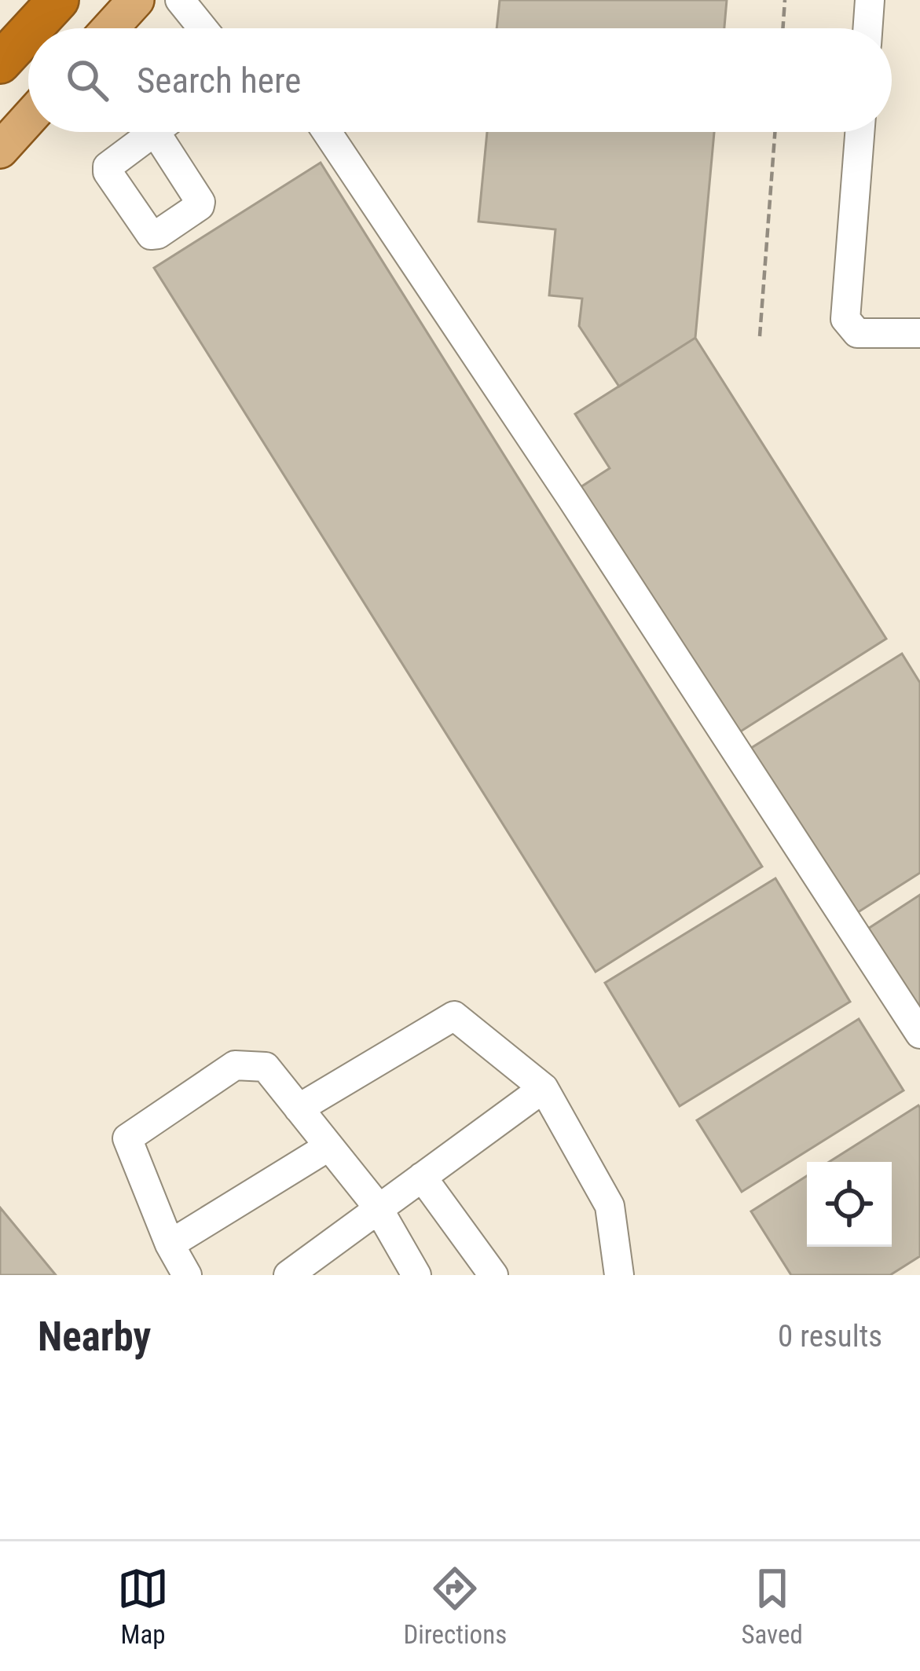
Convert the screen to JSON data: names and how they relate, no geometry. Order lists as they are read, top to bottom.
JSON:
{
  "page": {
    "search": "Search here",
    "heading": ["Nearby", "0 results"],
    "nav": ["Map", "Directions", "Saved"]
  }
}
